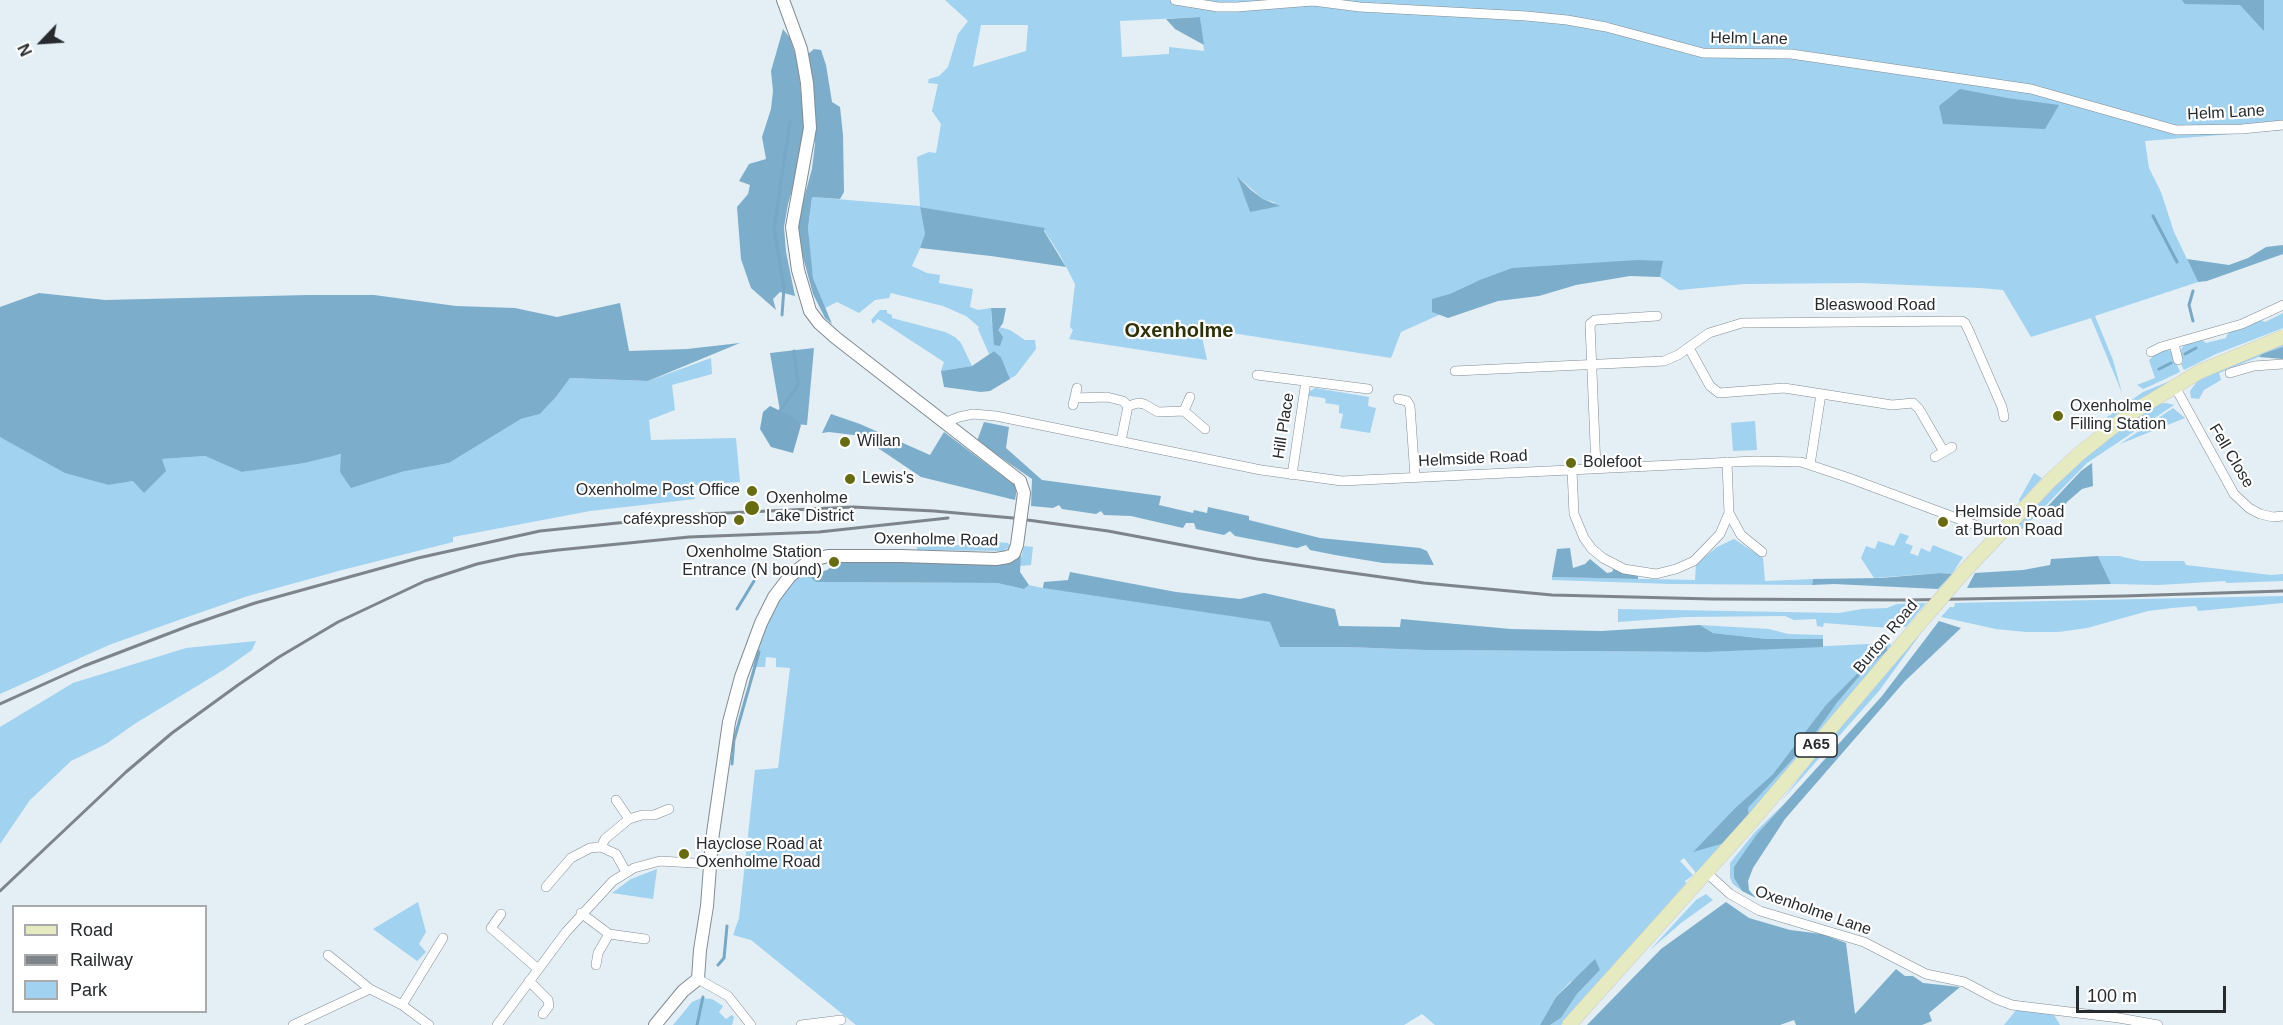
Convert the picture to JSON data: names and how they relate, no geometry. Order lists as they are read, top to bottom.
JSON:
{
  "streets": {
    "main road": ["Oxenholme Road", "Burton Road", "A65"],
    "street": [
      "Helm Lane",
      "Bleaswood Road",
      "Hill Place",
      "Fell Close",
      "Helmside Road",
      "Oxenholme Lane"
    ]
  },
  "crossings": [
    ["Hill Place", "Helmside Road"],
    ["Fell Close", "Burton Road"],
    ["Helmside Road", "Oxenholme Road"],
    ["Helmside Road", "Burton Road"],
    ["Burton Road", "Oxenholme Lane"]
  ],
  "districts": ["Oxenholme"],
  "places": [
    "Oxenholme Filling Station",
    "Willan",
    "Bolefoot",
    "Lewis's",
    "Oxenholme Post Office",
    "Oxenholme Lake District",
    "caféxpresshop",
    "Helmside Road at Burton Road",
    "Oxenholme Station Entrance (N bound)",
    "Hayclose Road at Oxenholme Road"
  ],
  "legend": ["Road", "Railway", "Park"],
  "scale_bar": "100 m",
  "north": "bottom left"
}
